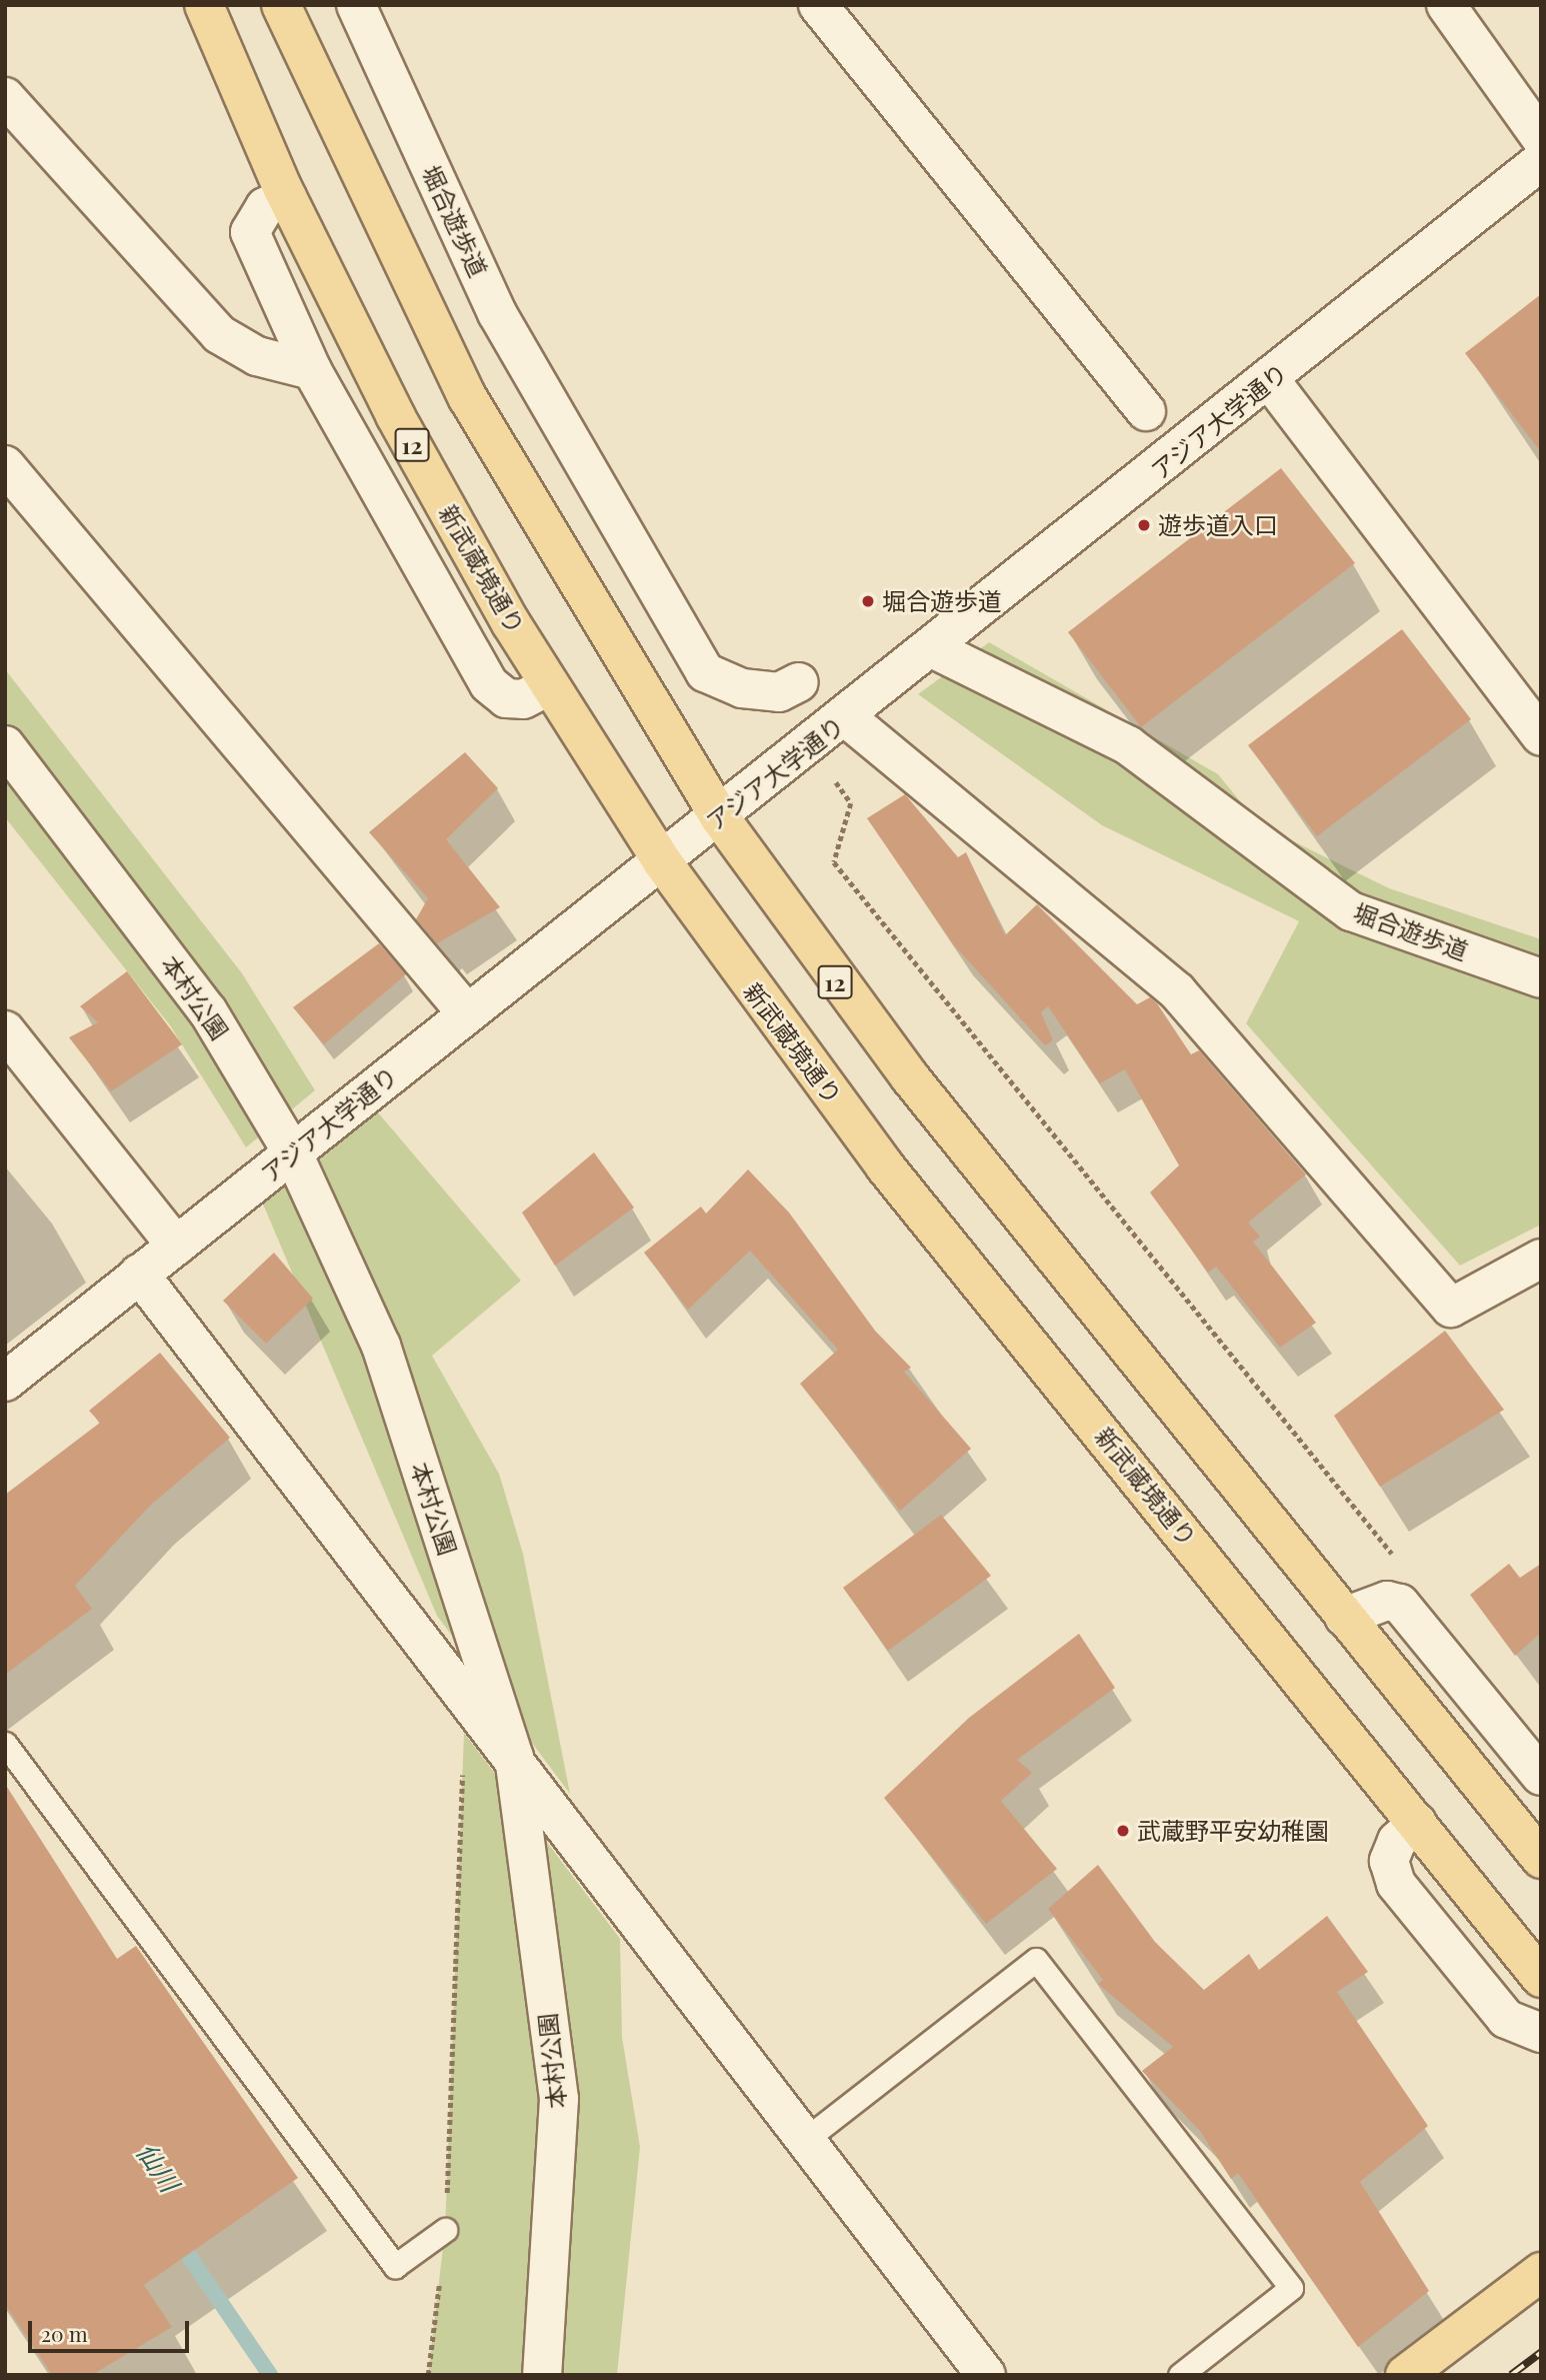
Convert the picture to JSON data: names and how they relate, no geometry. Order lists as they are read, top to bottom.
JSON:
{
  "streets": {
    "main road": ["12", "新武蔵境通り"],
    "street": ["堀合遊歩道", "アジア大学通り", "本村公園"]
  },
  "crossings": [
    ["堀合遊歩道", "アジア大学通り"],
    ["アジア大学通り", "12"],
    ["アジア大学通り", "新武蔵境通り"],
    ["アジア大学通り", "本村公園"]
  ],
  "water": ["仙川"],
  "places": ["遊歩道入口", "堀合遊歩道", "武蔵野平安幼稚園"],
  "scale_bar": "20 m"
}
